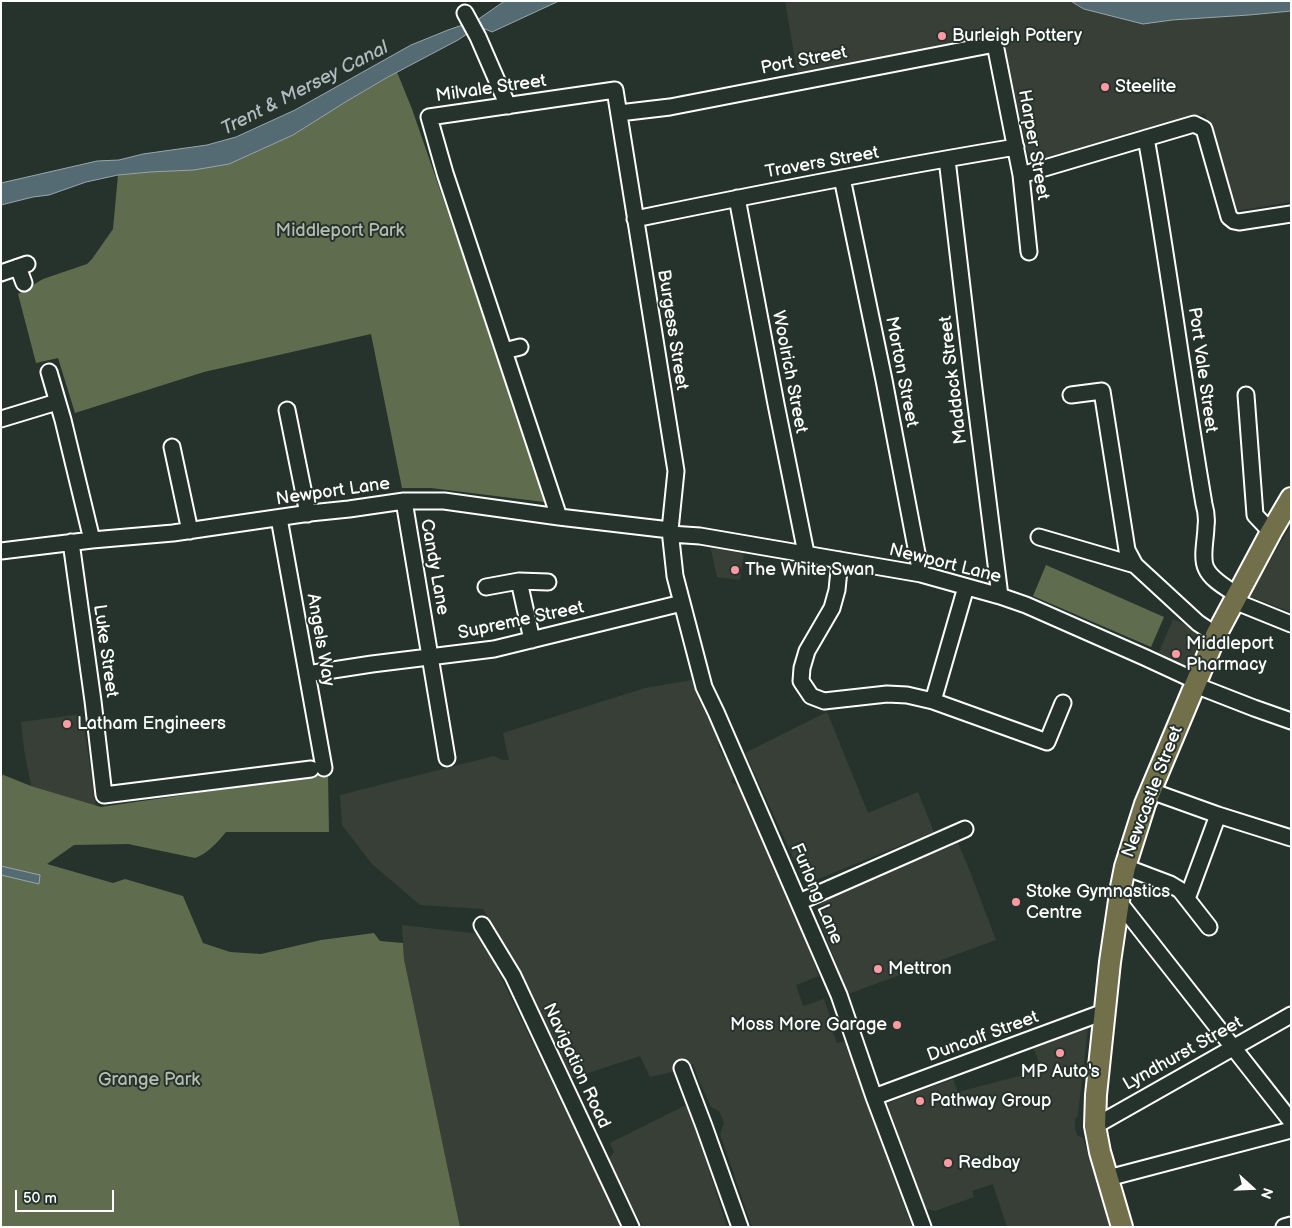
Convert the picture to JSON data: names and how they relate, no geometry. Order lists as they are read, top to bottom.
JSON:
{
  "streets": {
    "main road": ["Newcastle Street"],
    "street": [
      "Port Street",
      "Milvale Street",
      "Harper Street",
      "Travers Street",
      "Burgess Street",
      "Port Vale Street",
      "Woolrich Street",
      "Morton Street",
      "Maddock Street",
      "Newport Lane",
      "Candy Lane",
      "Supreme Street",
      "Angels Way",
      "Luke Street",
      "Furlong Lane",
      "Duncalf Street",
      "Lyndhurst Street",
      "Navigation Road"
    ]
  },
  "crossings": [
    ["Port Street", "Harper Street"],
    ["Port Street", "Burgess Street"],
    ["Milvale Street", "Burgess Street"],
    ["Harper Street", "Travers Street"],
    ["Travers Street", "Burgess Street"],
    ["Travers Street", "Woolrich Street"],
    ["Travers Street", "Morton Street"],
    ["Travers Street", "Maddock Street"],
    ["Burgess Street", "Newport Lane"],
    ["Burgess Street", "Furlong Lane"],
    ["Port Vale Street", "Newcastle Street"],
    ["Woolrich Street", "Newport Lane"],
    ["Morton Street", "Newport Lane"],
    ["Maddock Street", "Newport Lane"],
    ["Newport Lane", "Candy Lane"],
    ["Newport Lane", "Angels Way"],
    ["Newport Lane", "Luke Street"],
    ["Newport Lane", "Newcastle Street"],
    ["Candy Lane", "Supreme Street"],
    ["Supreme Street", "Angels Way"],
    ["Supreme Street", "Furlong Lane"],
    ["Angels Way", "Luke Street"],
    ["Newcastle Street", "Duncalf Street"],
    ["Newcastle Street", "Lyndhurst Street"],
    ["Furlong Lane", "Duncalf Street"]
  ],
  "water": ["Trent & Mersey Canal"],
  "parks": ["Middleport Park", "Grange Park"],
  "places": [
    "Burleigh Pottery",
    "Steelite",
    "The White Swan",
    "Middleport Pharmacy",
    "Latham Engineers",
    "Stoke Gymnastics Centre",
    "Mettron",
    "Moss More Garage",
    "MP Auto's",
    "Pathway Group",
    "Redbay"
  ],
  "scale_bar": "50 m",
  "north": "right"
}
